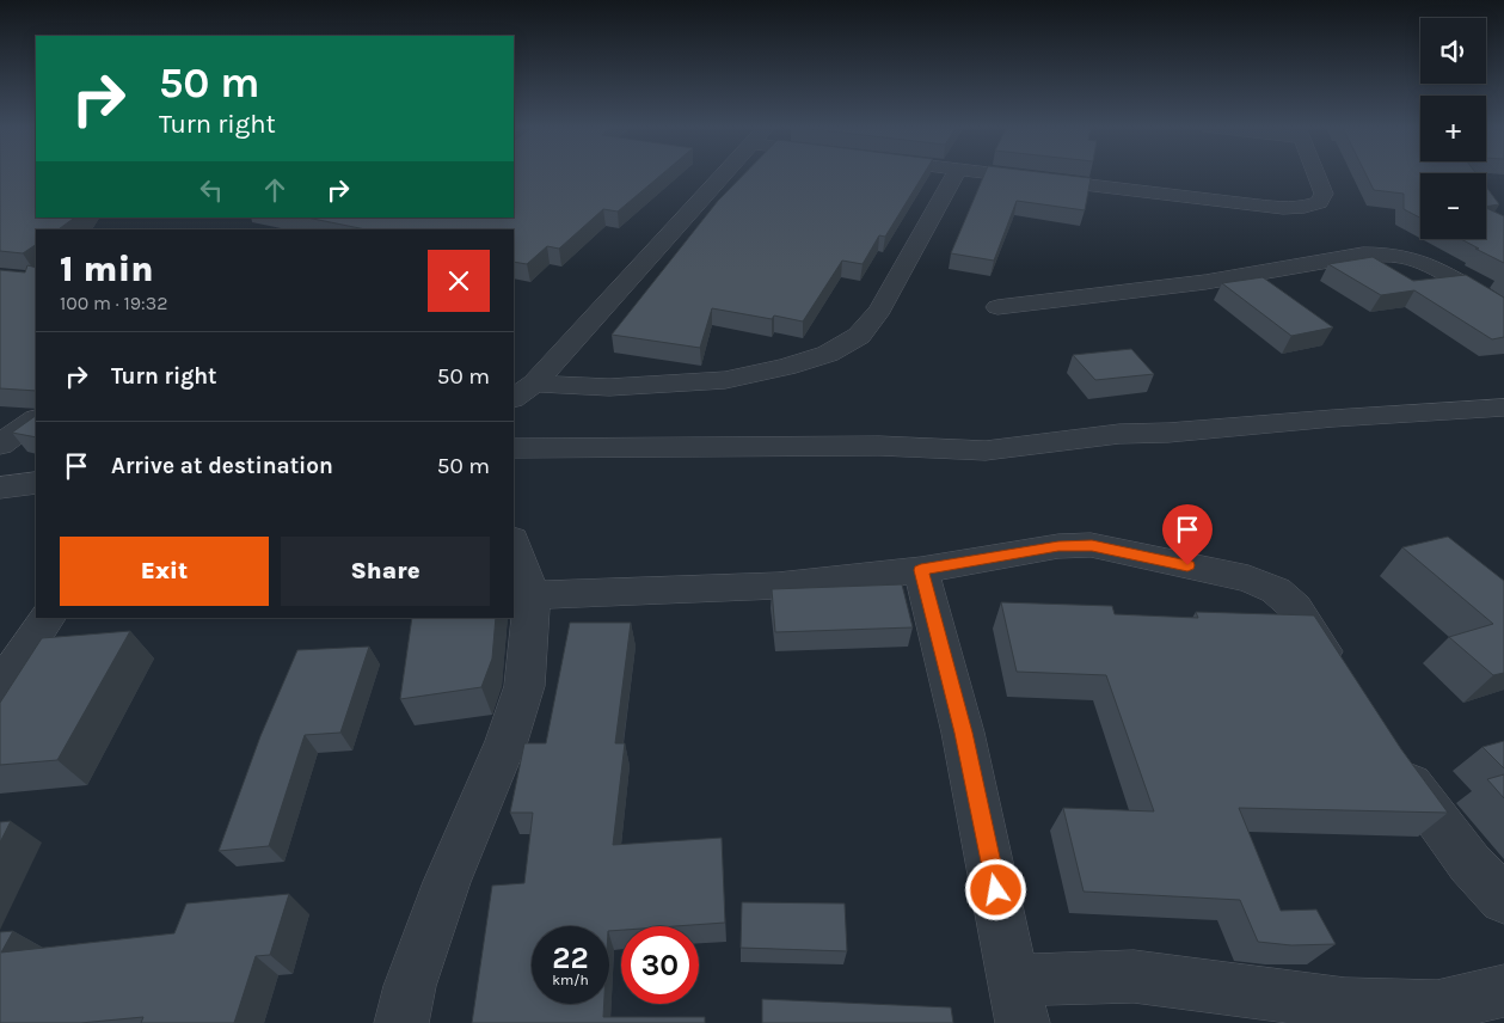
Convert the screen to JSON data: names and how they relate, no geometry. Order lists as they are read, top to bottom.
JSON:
{
  "page": {
    "map_buttons": ["+", "−"],
    "turn": ["50 m", "Turn right"],
    "heading": ["1 min", "100 m · 19:32"],
    "list": [
      {
        "name": "Turn right",
        "value": "50 m"
      },
      {
        "name": "Arrive at destination",
        "value": "50 m"
      }
    ],
    "buttons": ["Exit", "Share"],
    "speed": "22 km/h",
    "limit": "30"
  }
}
